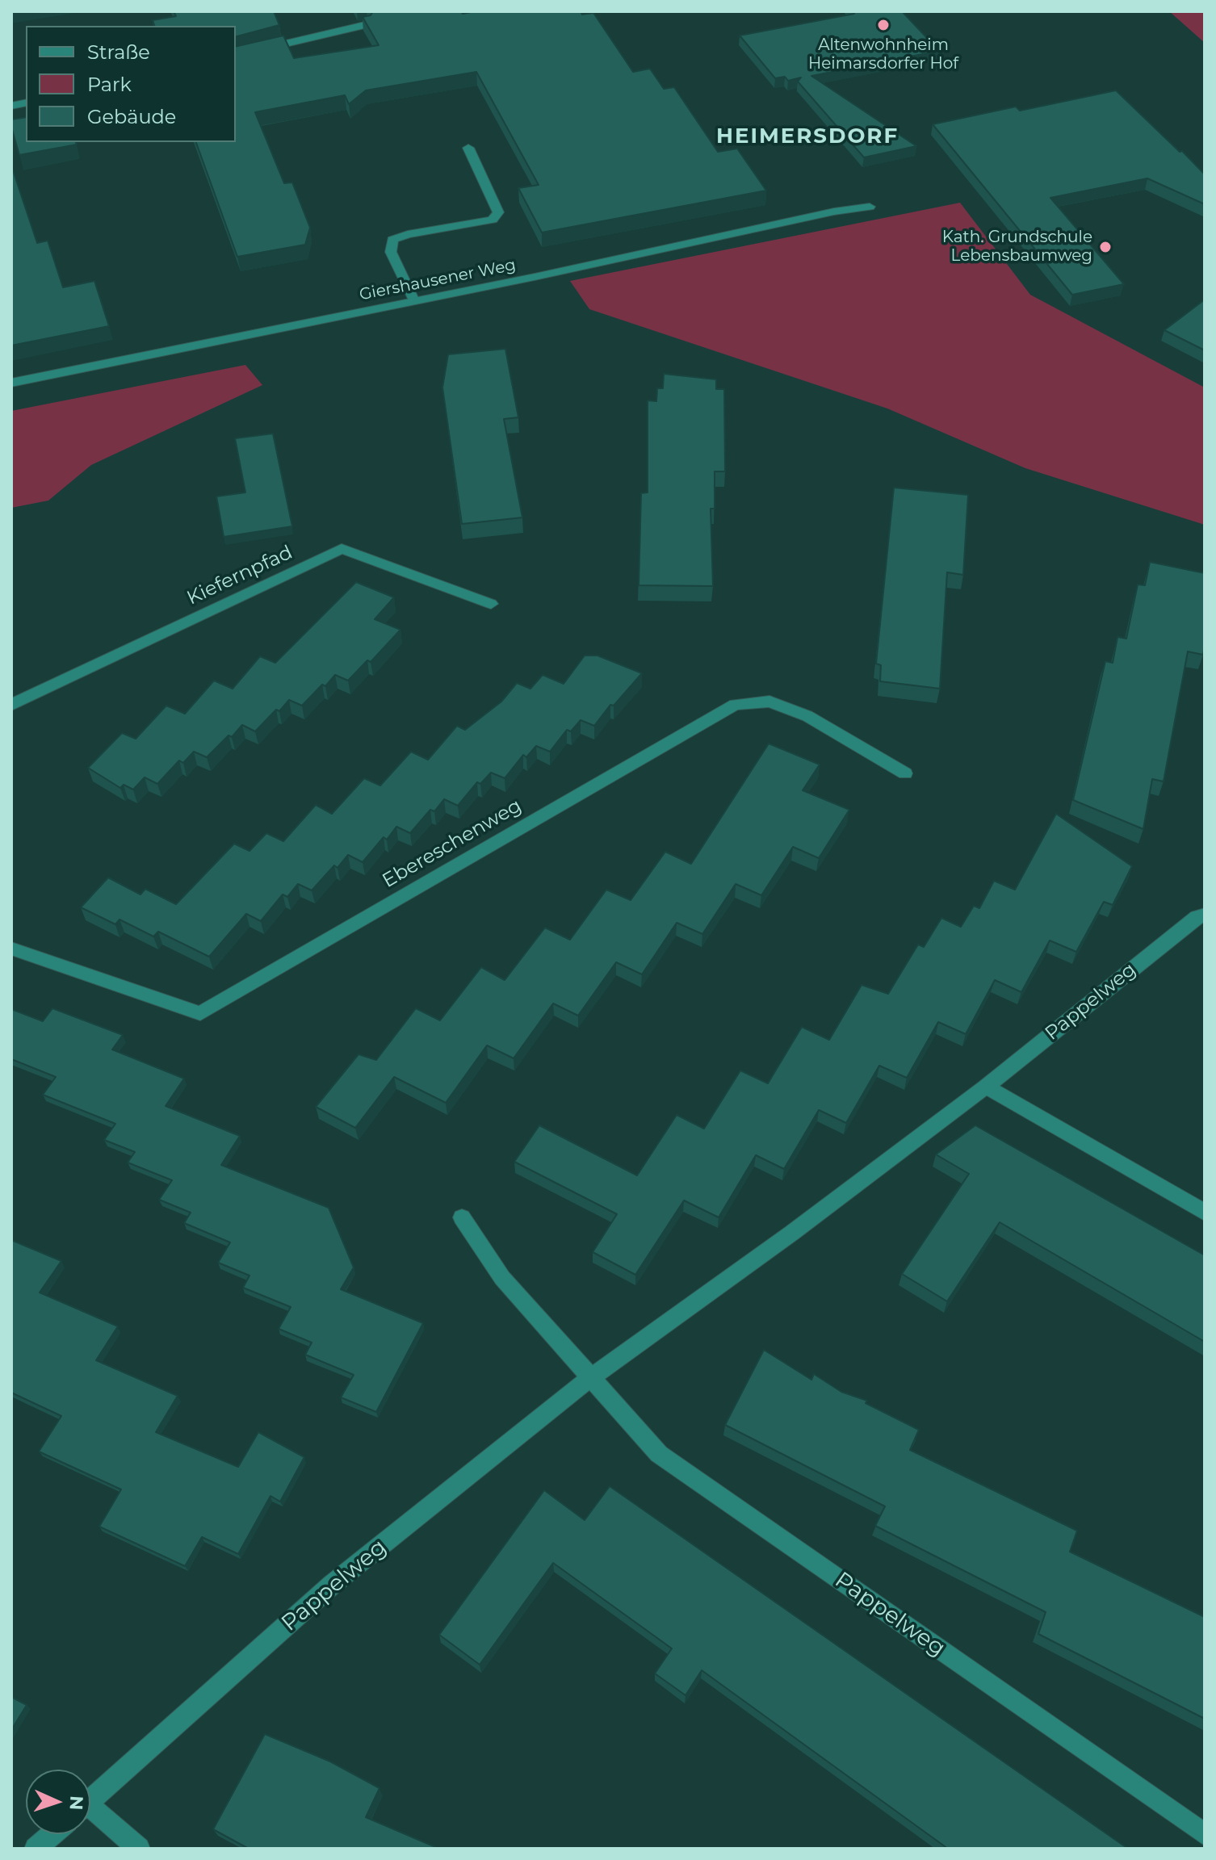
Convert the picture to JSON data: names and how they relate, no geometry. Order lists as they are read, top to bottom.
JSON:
{
  "streets": {
    "street": [
      "Giershausener Weg",
      "Kiefernpfad",
      "Ebereschenweg",
      "Pappelweg"
    ]
  },
  "districts": ["HEIMERSDORF"],
  "places": ["Altenwohnheim Heimarsdorfer Hof", "Kath. Grundschule Lebensbaumweg"],
  "legend": ["Straße", "Park", "Gebäude"],
  "north": "right"
}
